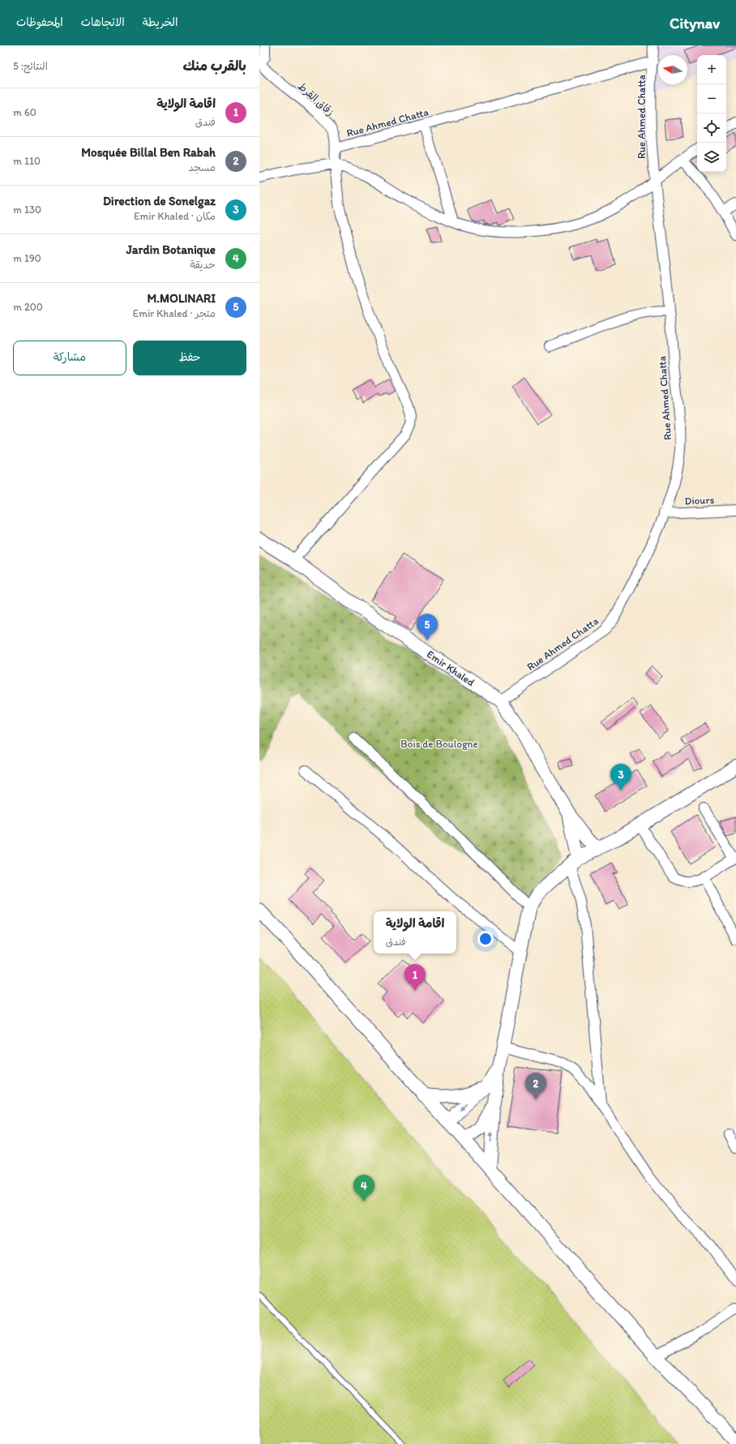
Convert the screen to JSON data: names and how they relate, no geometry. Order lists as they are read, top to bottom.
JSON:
{
  "streets": {
    "street": [
      "زقاق القرط",
      "Rue Ahmed Chatta",
      "Diours",
      "Emir Khaled"
    ]
  },
  "crossings": [
    ["زقاق القرط", "Rue Ahmed Chatta"],
    ["زقاق القرط", "Emir Khaled"],
    ["Rue Ahmed Chatta", "Diours"],
    ["Rue Ahmed Chatta", "Emir Khaled"]
  ],
  "parks": ["Bois de Boulogne"],
  "north": "left",
  "page": {
    "header": "Citynav",
    "nav": ["الخريطة", "الاتجاهات", "المحفوظات"],
    "heading": ["بالقرب منك", "النتائج: 5"],
    "map_buttons": ["+", "−"],
    "list": [
      {
        "mark": "1",
        "name": "اقامة الولاية",
        "note": "فندق",
        "value": "60 m"
      },
      {
        "mark": "2",
        "name": "Mosquée Billal Ben Rabah",
        "note": "مسجد",
        "value": "110 m"
      },
      {
        "mark": "3",
        "name": "Direction de Sonelgaz",
        "note": "مكان · Emir Khaled",
        "value": "130 m"
      },
      {
        "mark": "4",
        "name": "Jardin Botanique",
        "note": "حديقة",
        "value": "190 m"
      },
      {
        "mark": "5",
        "name": "M.MOLINARI",
        "note": "متجر · Emir Khaled",
        "value": "200 m"
      }
    ],
    "buttons": ["حفظ", "مشاركة"],
    "pins": [
      "5",
      "3",
      "1",
      "2",
      "4"
    ],
    "popup": ["اقامة الولاية", "فندق"]
  }
}
